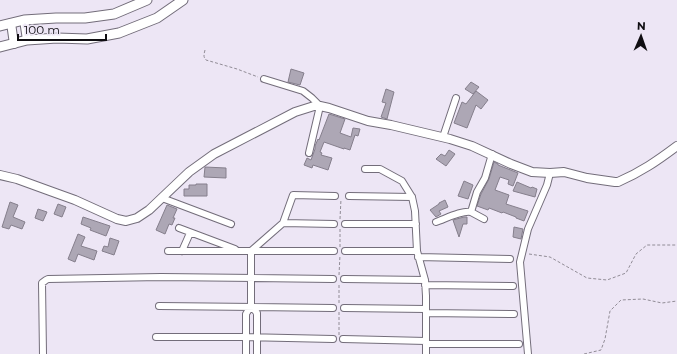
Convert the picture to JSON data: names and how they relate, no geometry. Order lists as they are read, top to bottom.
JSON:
{
  "scale_bar": "100 m",
  "north": "top"
}
